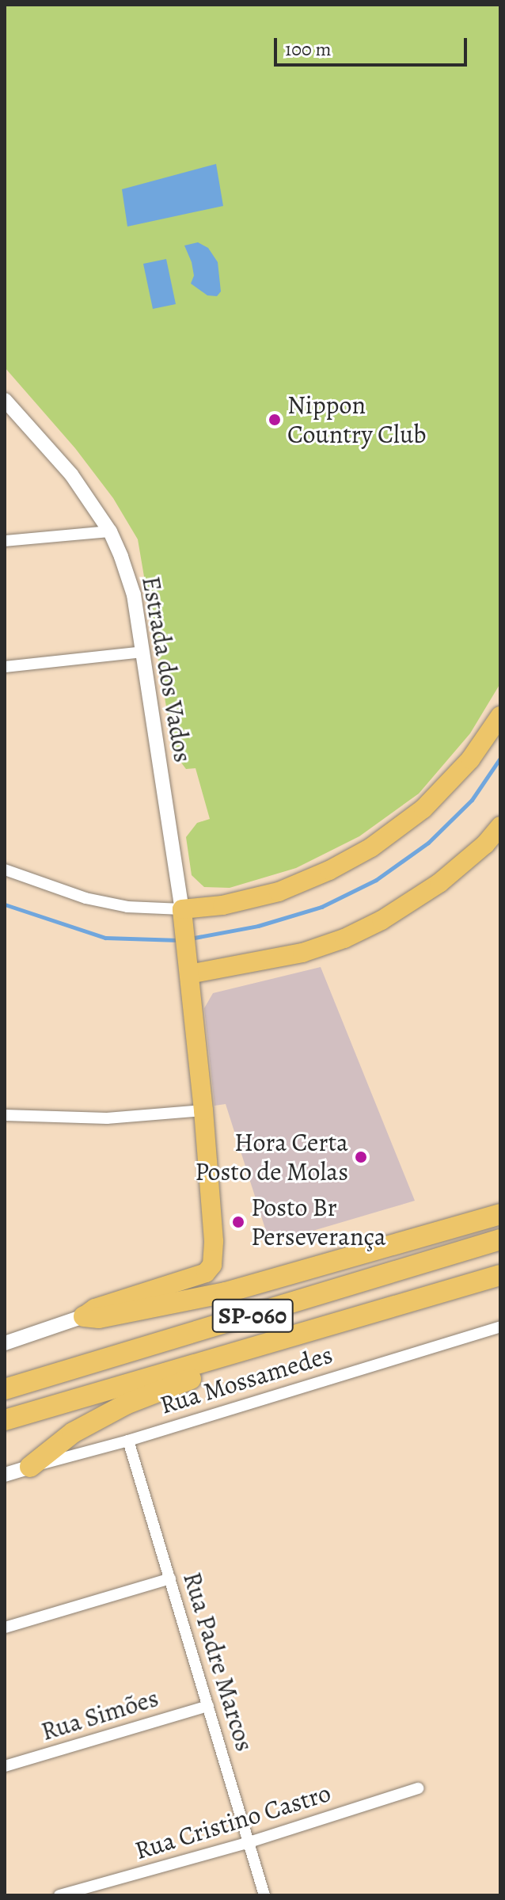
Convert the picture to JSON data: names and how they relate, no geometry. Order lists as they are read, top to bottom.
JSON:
{
  "streets": {
    "highway": ["SP-060"],
    "street": [
      "Estrada dos Vados",
      "Rua Mossamedes",
      "Rua Padre Marcos",
      "Rua Simões",
      "Rua Cristino Castro"
    ]
  },
  "crossings": [
    ["Rua Mossamedes", "Rua Padre Marcos"],
    ["Rua Padre Marcos", "Rua Simões"],
    ["Rua Padre Marcos", "Rua Cristino Castro"]
  ],
  "places": ["Nippon Country Club", "Hora Certa Posto de Molas", "Posto Br Perseverança"],
  "scale_bar": "100 m"
}
